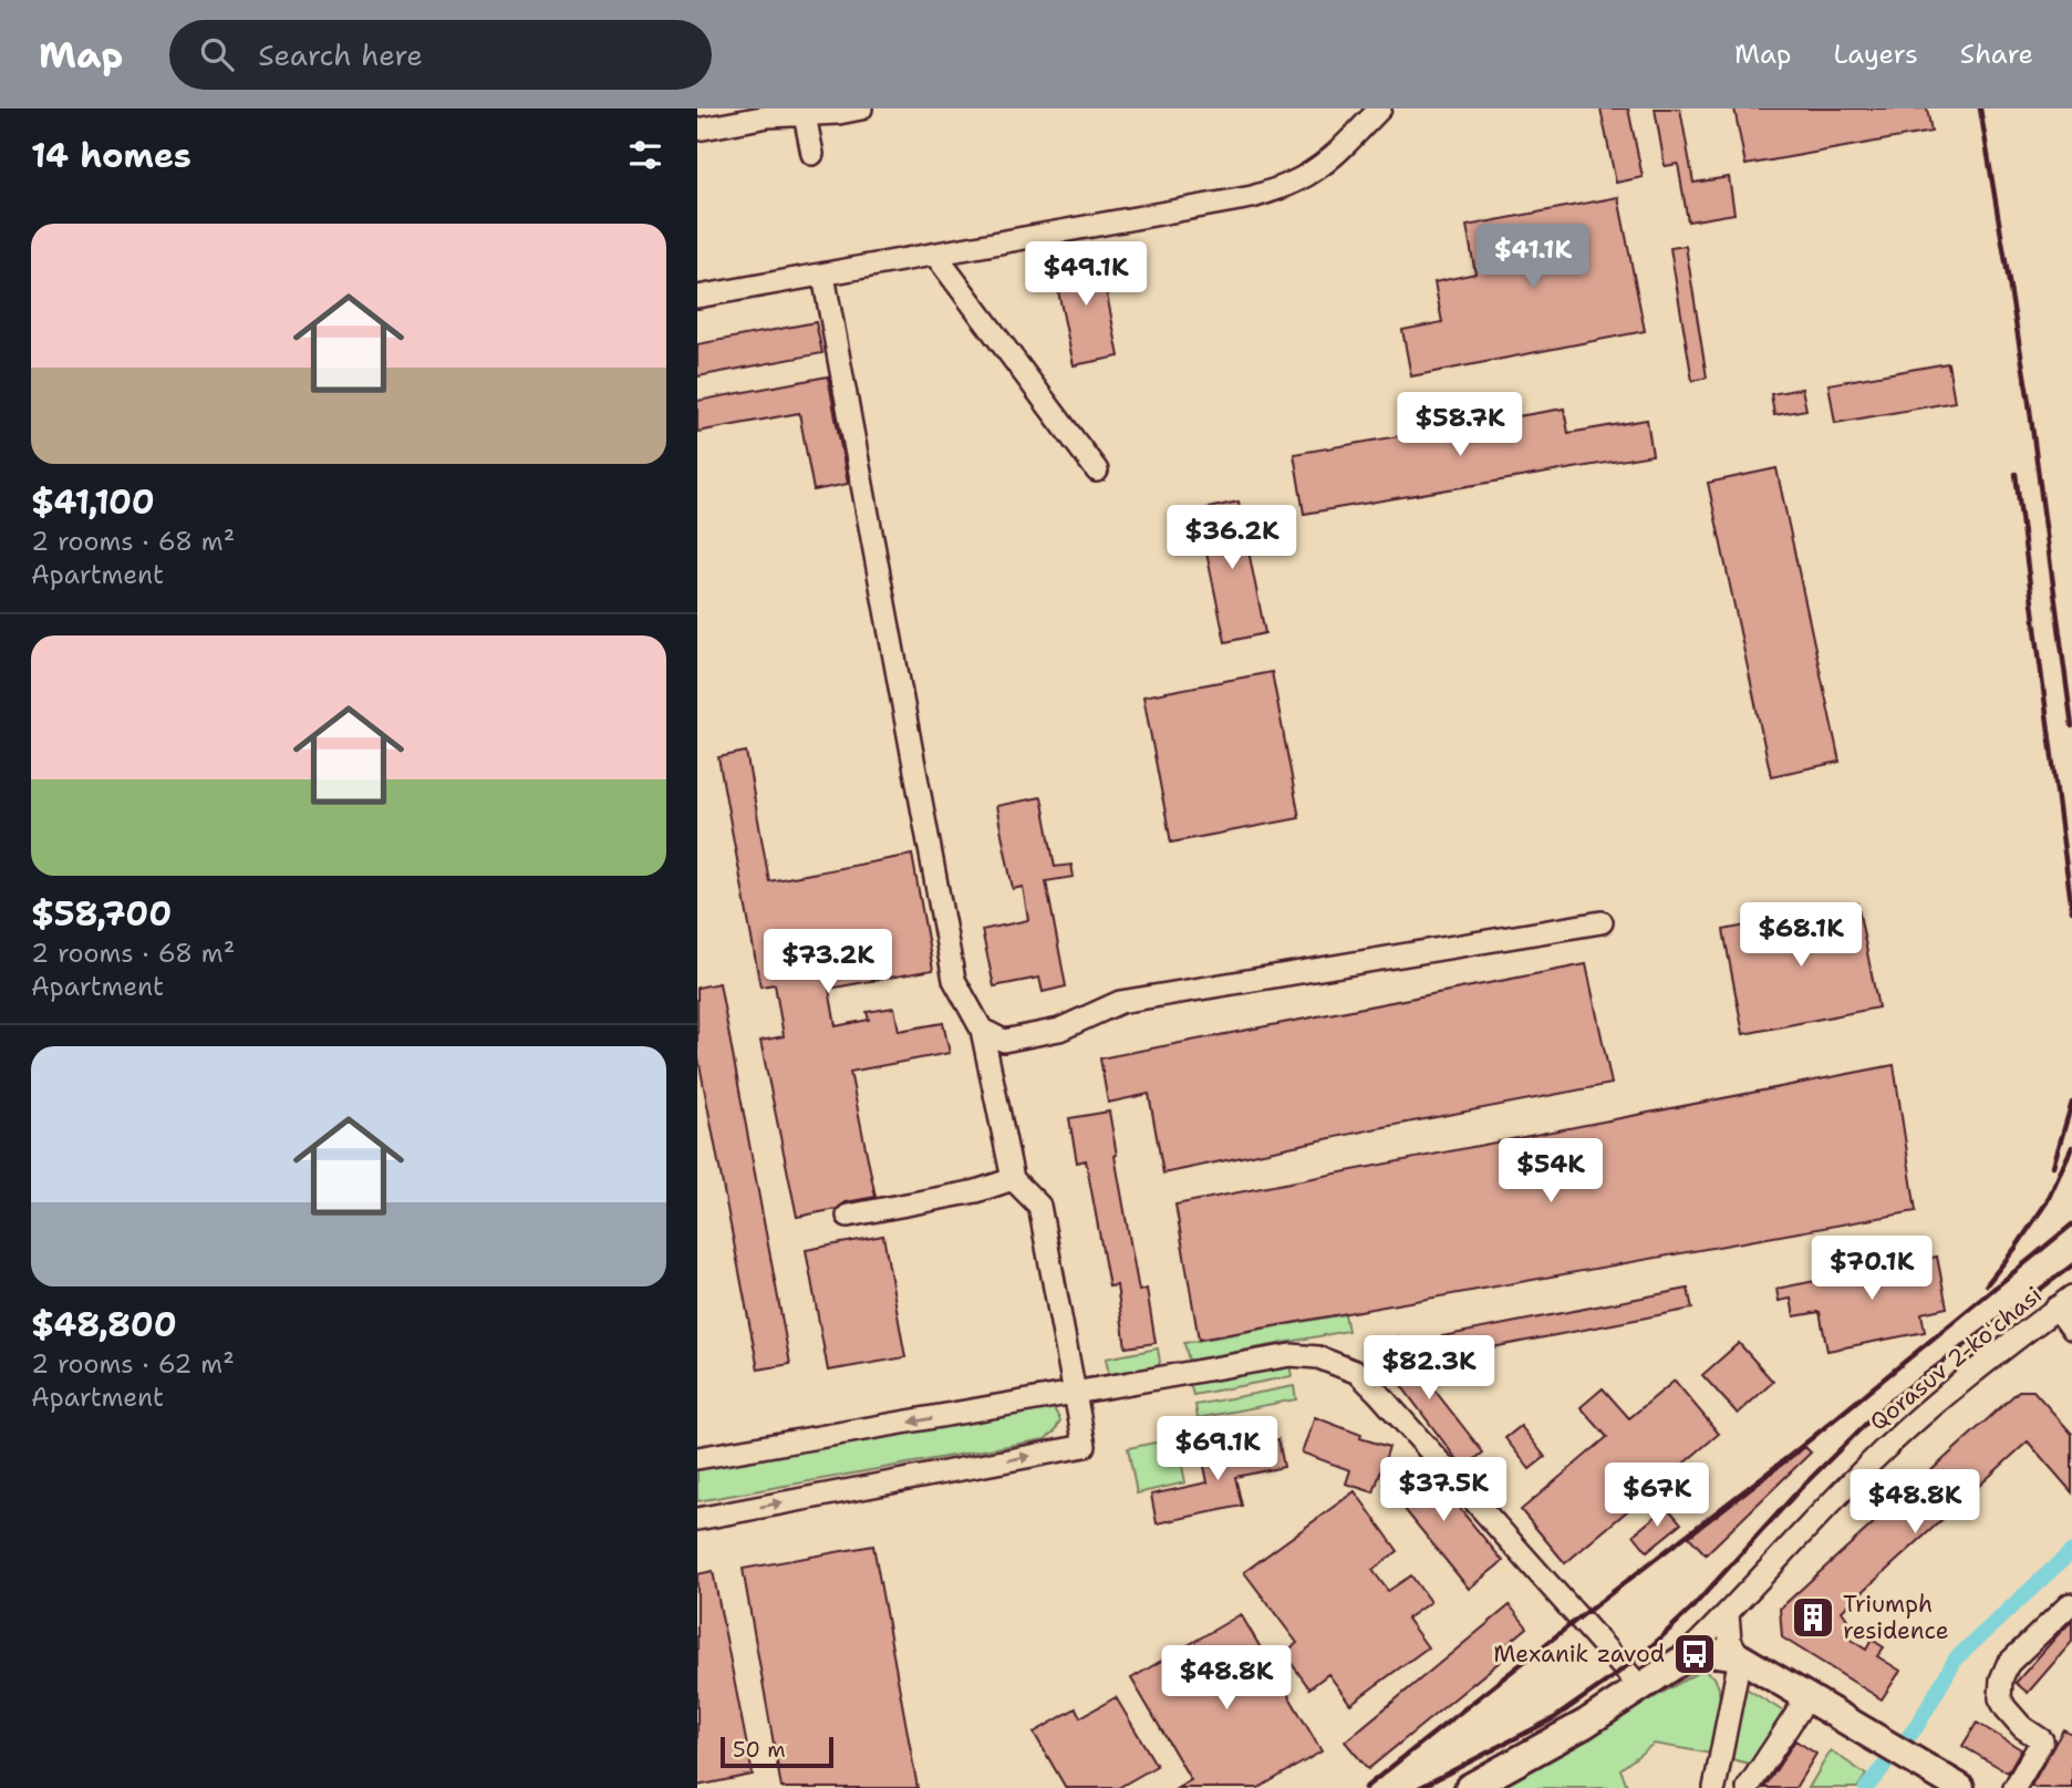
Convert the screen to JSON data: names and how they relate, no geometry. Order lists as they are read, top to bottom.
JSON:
{
  "streets": {
    "street": ["Qorasuv 2-koʻchasi"]
  },
  "places": {
    "building": ["Triumph residence"],
    "bus stop": ["Mexanik zavod"]
  },
  "scale_bar": "50 m",
  "page": {
    "header": "Map",
    "search": "Search here",
    "nav": ["Map", "Layers", "Share"],
    "heading": "14 homes",
    "list": [
      {
        "name": "$41,100",
        "note": "2 rooms · 68 m² · Apartment"
      },
      {
        "name": "$58,700",
        "note": "2 rooms · 68 m² · Apartment"
      },
      {
        "name": "$48,800",
        "note": "2 rooms · 62 m² · Apartment"
      }
    ],
    "price": [
      "$41.1K",
      "$49.1K",
      "$58.7K",
      "$36.2K",
      "$68.1K",
      "$73.2K",
      "$54K",
      "$70.1K",
      "$82.3K",
      "$69.1K",
      "$37.5K",
      "$67K",
      "$48.8K",
      "$48.8K"
    ],
    "scale": "50 m"
  }
}
